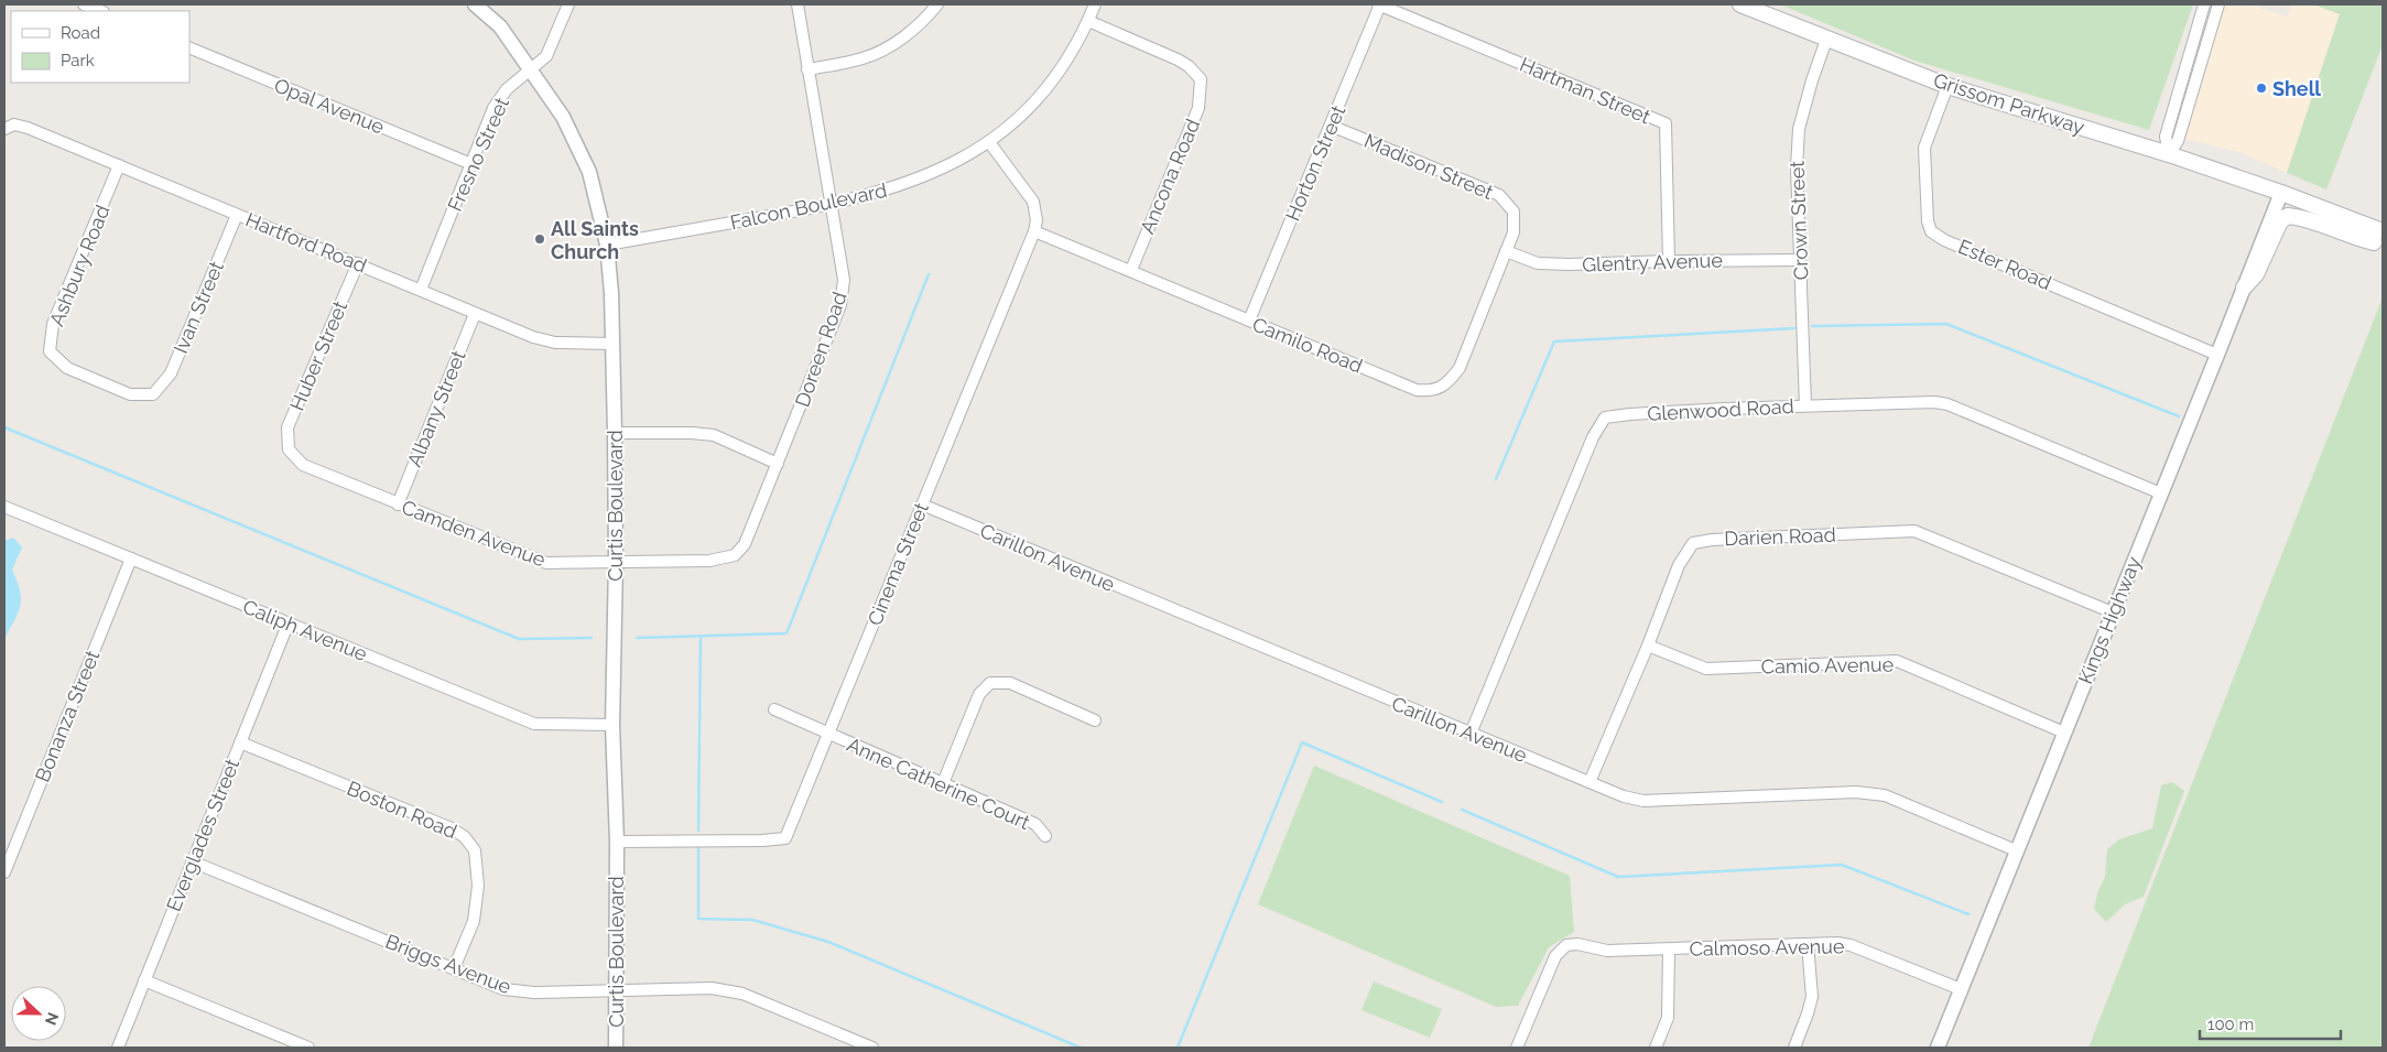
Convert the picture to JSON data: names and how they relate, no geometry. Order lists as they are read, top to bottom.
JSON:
{
  "streets": {
    "main road": ["Grissom Parkway"],
    "street": [
      "Hartman Street",
      "Opal Avenue",
      "Fresno Street",
      "Horton Street",
      "Madison Street",
      "Ancona Road",
      "Falcon Boulevard",
      "Crown Street",
      "Hartford Road",
      "Glentry Avenue",
      "Ester Road",
      "Ashbury Road",
      "Ivan Street",
      "Camilo Road",
      "Doreen Road",
      "Huber Street",
      "Albany Street",
      "Glenwood Road",
      "Curtis Boulevard",
      "Camden Avenue",
      "Darien Road",
      "Carillon Avenue",
      "Cinema Street",
      "Kings Highway",
      "Caliph Avenue",
      "Camio Avenue",
      "Bonanza Street",
      "Anne Catherine Court",
      "Boston Road",
      "Everglades Street",
      "Calmoso Avenue",
      "Briggs Avenue"
    ]
  },
  "crossings": [
    ["Hartman Street", "Horton Street"],
    ["Hartman Street", "Glentry Avenue"],
    ["Grissom Parkway", "Crown Street"],
    ["Grissom Parkway", "Ester Road"],
    ["Grissom Parkway", "Kings Highway"],
    ["Opal Avenue", "Fresno Street"],
    ["Fresno Street", "Hartford Road"],
    ["Fresno Street", "Curtis Boulevard"],
    ["Horton Street", "Madison Street"],
    ["Horton Street", "Camilo Road"],
    ["Madison Street", "Glentry Avenue"],
    ["Madison Street", "Camilo Road"],
    ["Ancona Road", "Falcon Boulevard"],
    ["Ancona Road", "Camilo Road"],
    ["Falcon Boulevard", "Doreen Road"],
    ["Falcon Boulevard", "Curtis Boulevard"],
    ["Falcon Boulevard", "Cinema Street"],
    ["Crown Street", "Glentry Avenue"],
    ["Crown Street", "Glenwood Road"],
    ["Hartford Road", "Ashbury Road"],
    ["Hartford Road", "Ivan Street"],
    ["Hartford Road", "Huber Street"],
    ["Hartford Road", "Albany Street"],
    ["Hartford Road", "Curtis Boulevard"],
    ["Glentry Avenue", "Camilo Road"],
    ["Ester Road", "Kings Highway"],
    ["Ashbury Road", "Ivan Street"],
    ["Camilo Road", "Cinema Street"],
    ["Doreen Road", "Camden Avenue"],
    ["Huber Street", "Camden Avenue"],
    ["Albany Street", "Camden Avenue"],
    ["Glenwood Road", "Carillon Avenue"],
    ["Glenwood Road", "Kings Highway"],
    ["Curtis Boulevard", "Camden Avenue"],
    ["Curtis Boulevard", "Cinema Street"],
    ["Curtis Boulevard", "Caliph Avenue"],
    ["Curtis Boulevard", "Briggs Avenue"],
    ["Darien Road", "Carillon Avenue"],
    ["Darien Road", "Kings Highway"],
    ["Darien Road", "Camio Avenue"],
    ["Carillon Avenue", "Cinema Street"],
    ["Carillon Avenue", "Kings Highway"],
    ["Cinema Street", "Anne Catherine Court"],
    ["Kings Highway", "Camio Avenue"],
    ["Kings Highway", "Calmoso Avenue"],
    ["Caliph Avenue", "Bonanza Street"],
    ["Caliph Avenue", "Everglades Street"],
    ["Boston Road", "Everglades Street"],
    ["Boston Road", "Briggs Avenue"],
    ["Everglades Street", "Briggs Avenue"]
  ],
  "places": ["Shell", "All Saints Church"],
  "legend": ["Road", "Park"],
  "scale_bar": "100 m",
  "north": "right"
}
